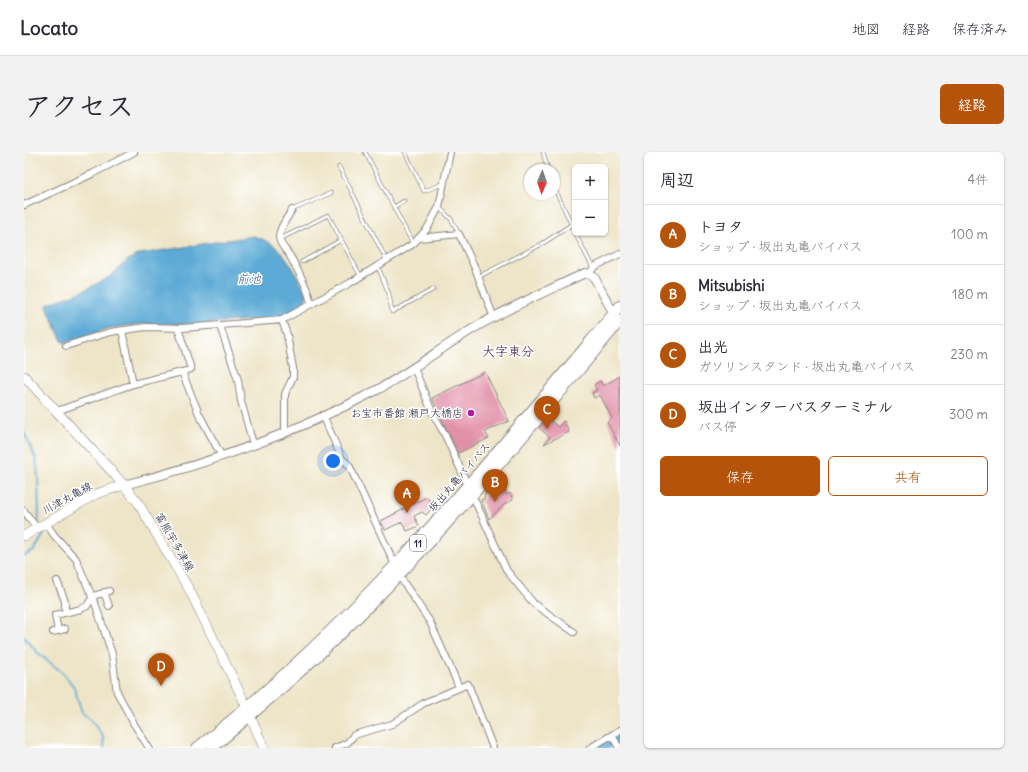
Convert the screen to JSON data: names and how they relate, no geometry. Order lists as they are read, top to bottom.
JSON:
{
  "streets": {
    "highway": ["坂出丸亀バイパス", "11"],
    "main road": ["川津丸亀線", "富熊宇多津線"]
  },
  "crossings": [
    ["坂出丸亀バイパス", "富熊宇多津線"],
    ["川津丸亀線", "富熊宇多津線"]
  ],
  "districts": ["大字東分"],
  "water": ["前池"],
  "places": ["お宝市番館 瀬戸大橋店"],
  "north": "bottom",
  "page": {
    "header": "Locato",
    "nav": ["地図", "経路", "保存済み"],
    "title": "アクセス",
    "buttons": [
      "経路",
      ["保存", "共有"]
    ],
    "heading": ["周辺", "4件"],
    "map_buttons": ["+", "−"],
    "list": [
      {
        "mark": "A",
        "name": "トヨタ",
        "note": "ショップ · 坂出丸亀バイパス",
        "value": "100 m"
      },
      {
        "mark": "B",
        "name": "Mitsubishi",
        "note": "ショップ · 坂出丸亀バイパス",
        "value": "180 m"
      },
      {
        "mark": "C",
        "name": "出光",
        "note": "ガソリンスタンド · 坂出丸亀バイパス",
        "value": "230 m"
      },
      {
        "mark": "D",
        "name": "坂出インターバスターミナル",
        "note": "バス停",
        "value": "300 m"
      }
    ],
    "pins": [
      "C",
      "B",
      "A",
      "D"
    ]
  }
}
